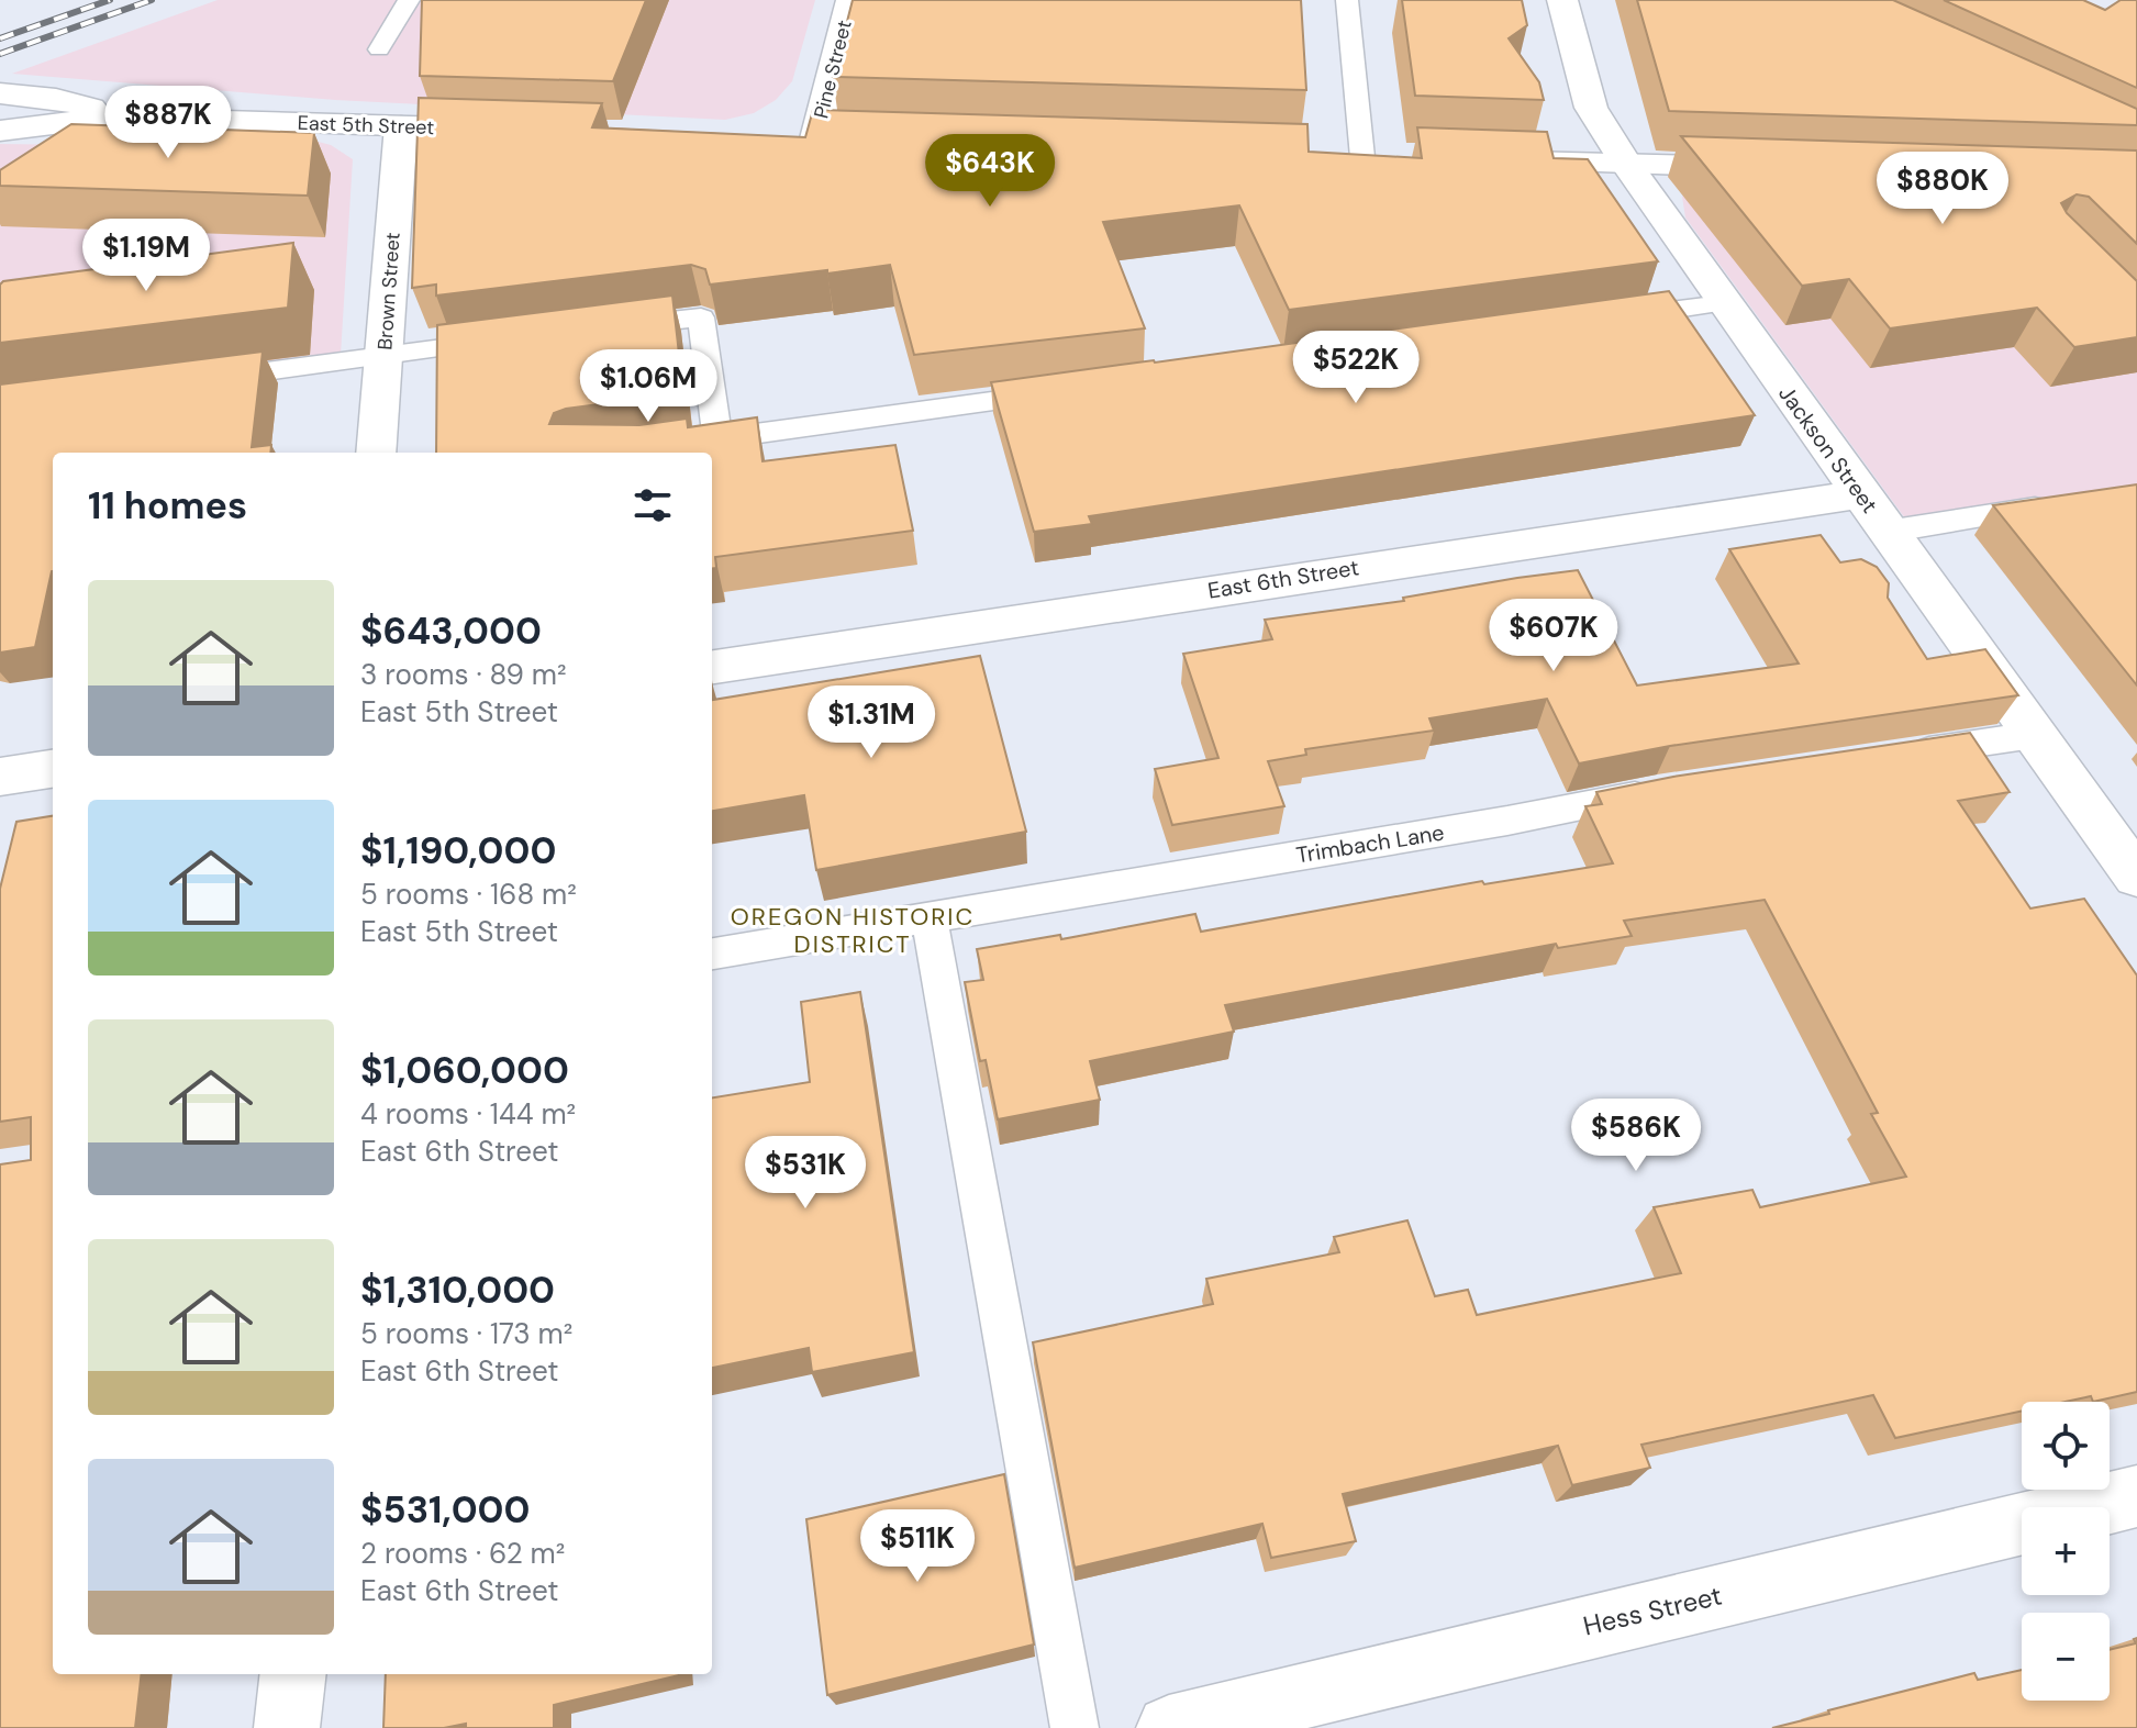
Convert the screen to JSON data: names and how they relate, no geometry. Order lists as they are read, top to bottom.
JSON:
{
  "streets": {
    "street": [
      "Pine Street",
      "East 5th Street",
      "Brown Street",
      "Jackson Street",
      "East 6th Street",
      "Hess Street"
    ],
    "lane": ["Trimbach Lane"]
  },
  "crossings": [
    ["East 5th Street", "Brown Street"],
    ["Jackson Street", "East 6th Street"]
  ],
  "districts": ["OREGON HISTORIC DISTRICT"],
  "page": {
    "price": [
      "$887K",
      "$643K",
      "$880K",
      "$1.19M",
      "$522K",
      "$1.06M",
      "$607K",
      "$1.31M",
      "$586K",
      "$531K",
      "$511K"
    ],
    "heading": "11 homes",
    "list": [
      {
        "name": "$643,000",
        "note": "3 rooms · 89 m² · East 5th Street"
      },
      {
        "name": "$1,190,000",
        "note": "5 rooms · 168 m² · East 5th Street"
      },
      {
        "name": "$1,060,000",
        "note": "4 rooms · 144 m² · East 6th Street"
      },
      {
        "name": "$1,310,000",
        "note": "5 rooms · 173 m² · East 6th Street"
      },
      {
        "name": "$531,000",
        "note": "2 rooms · 62 m² · East 6th Street"
      }
    ],
    "map_buttons": ["+", "−"]
  }
}
